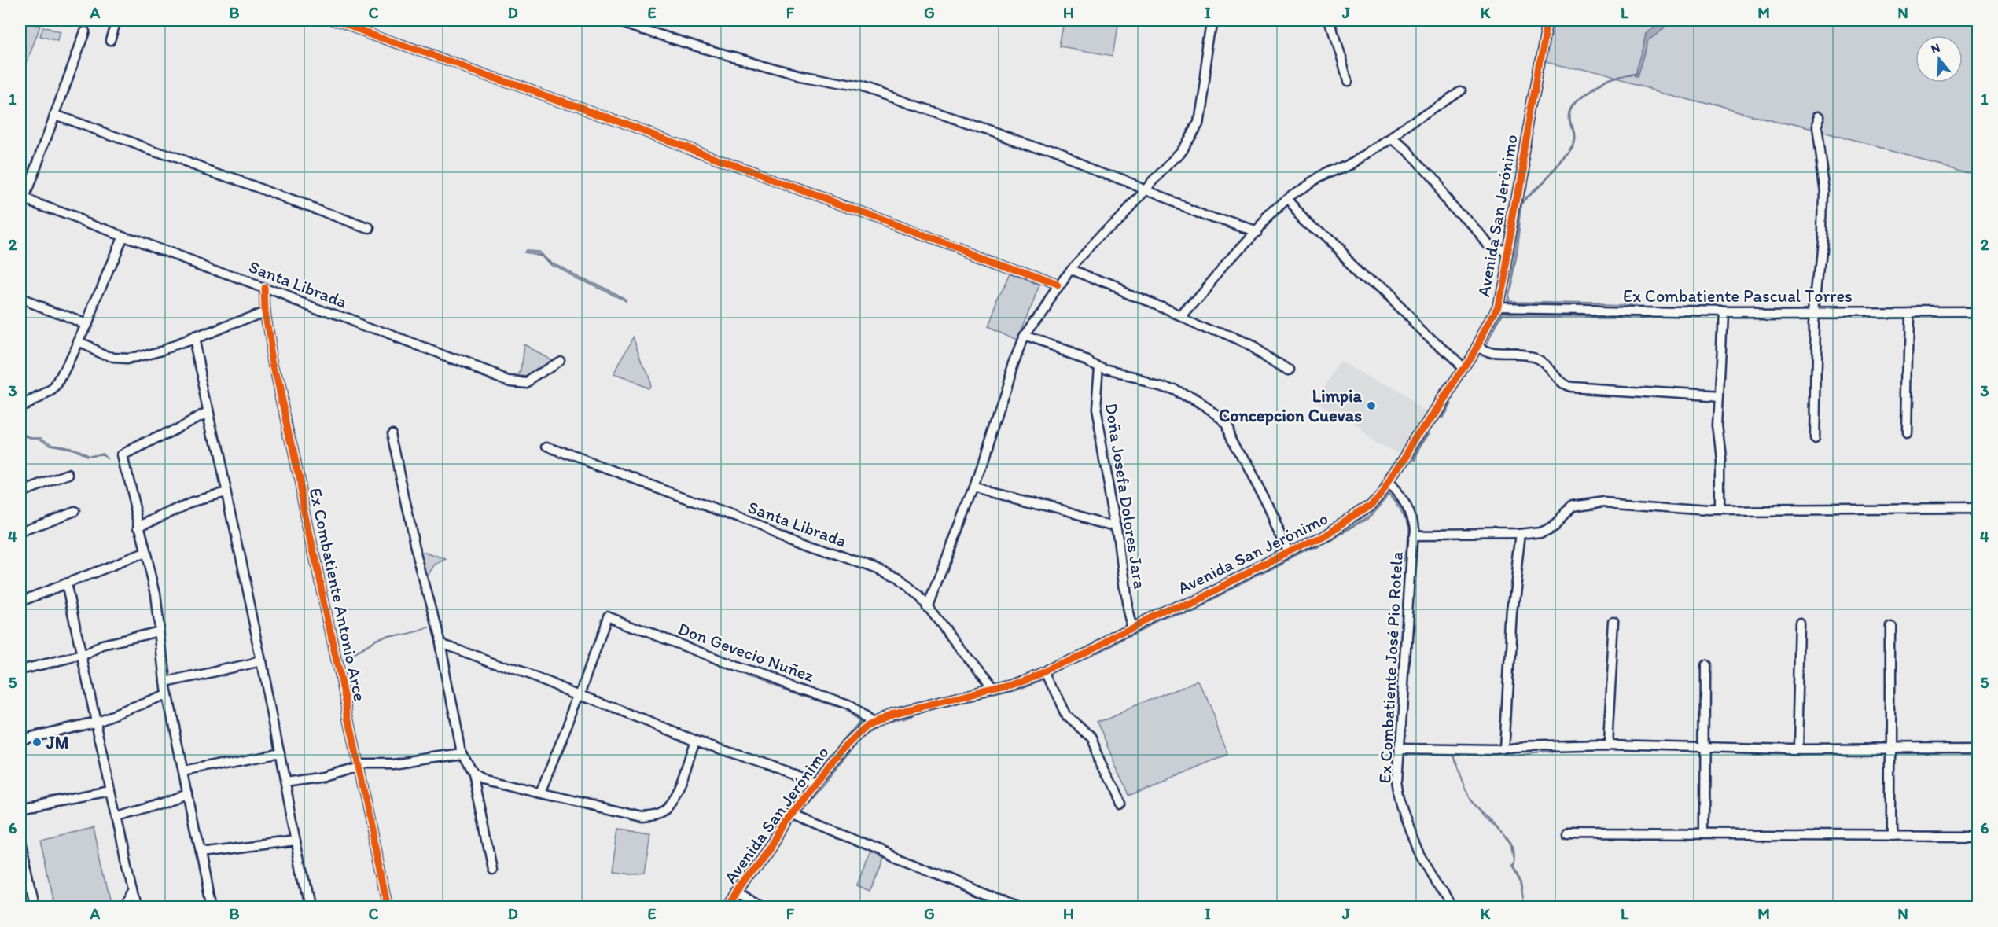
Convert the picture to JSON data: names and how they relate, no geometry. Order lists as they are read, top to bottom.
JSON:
{
  "streets": {
    "street": [
      "Avenida San Jerónimo",
      "Santa Librada",
      "Ex Combatiente Pascual Torres",
      "Doña Josefa Dolores Jara",
      "Ex Combatiente Antonio Arce",
      "Don Gevecio Nuñez",
      "Ex Combatiente José Pio Rotela"
    ]
  },
  "crossings": [
    ["Avenida San Jerónimo", "Santa Librada"],
    ["Avenida San Jerónimo", "Ex Combatiente Pascual Torres"],
    ["Avenida San Jerónimo", "Doña Josefa Dolores Jara"],
    ["Avenida San Jerónimo", "Don Gevecio Nuñez"],
    ["Avenida San Jerónimo", "Ex Combatiente José Pio Rotela"],
    ["Santa Librada", "Ex Combatiente Antonio Arce"]
  ],
  "places": ["Limpia Concepcion Cuevas", "JM"],
  "north": "top",
  "grid": {
    "columns": [
      "A",
      "B",
      "C",
      "D",
      "E",
      "F",
      "G",
      "H",
      "I",
      "J",
      "K",
      "L",
      "M",
      "N"
    ],
    "rows": [
      "1",
      "2",
      "3",
      "4",
      "5",
      "6"
    ]
  }
}
